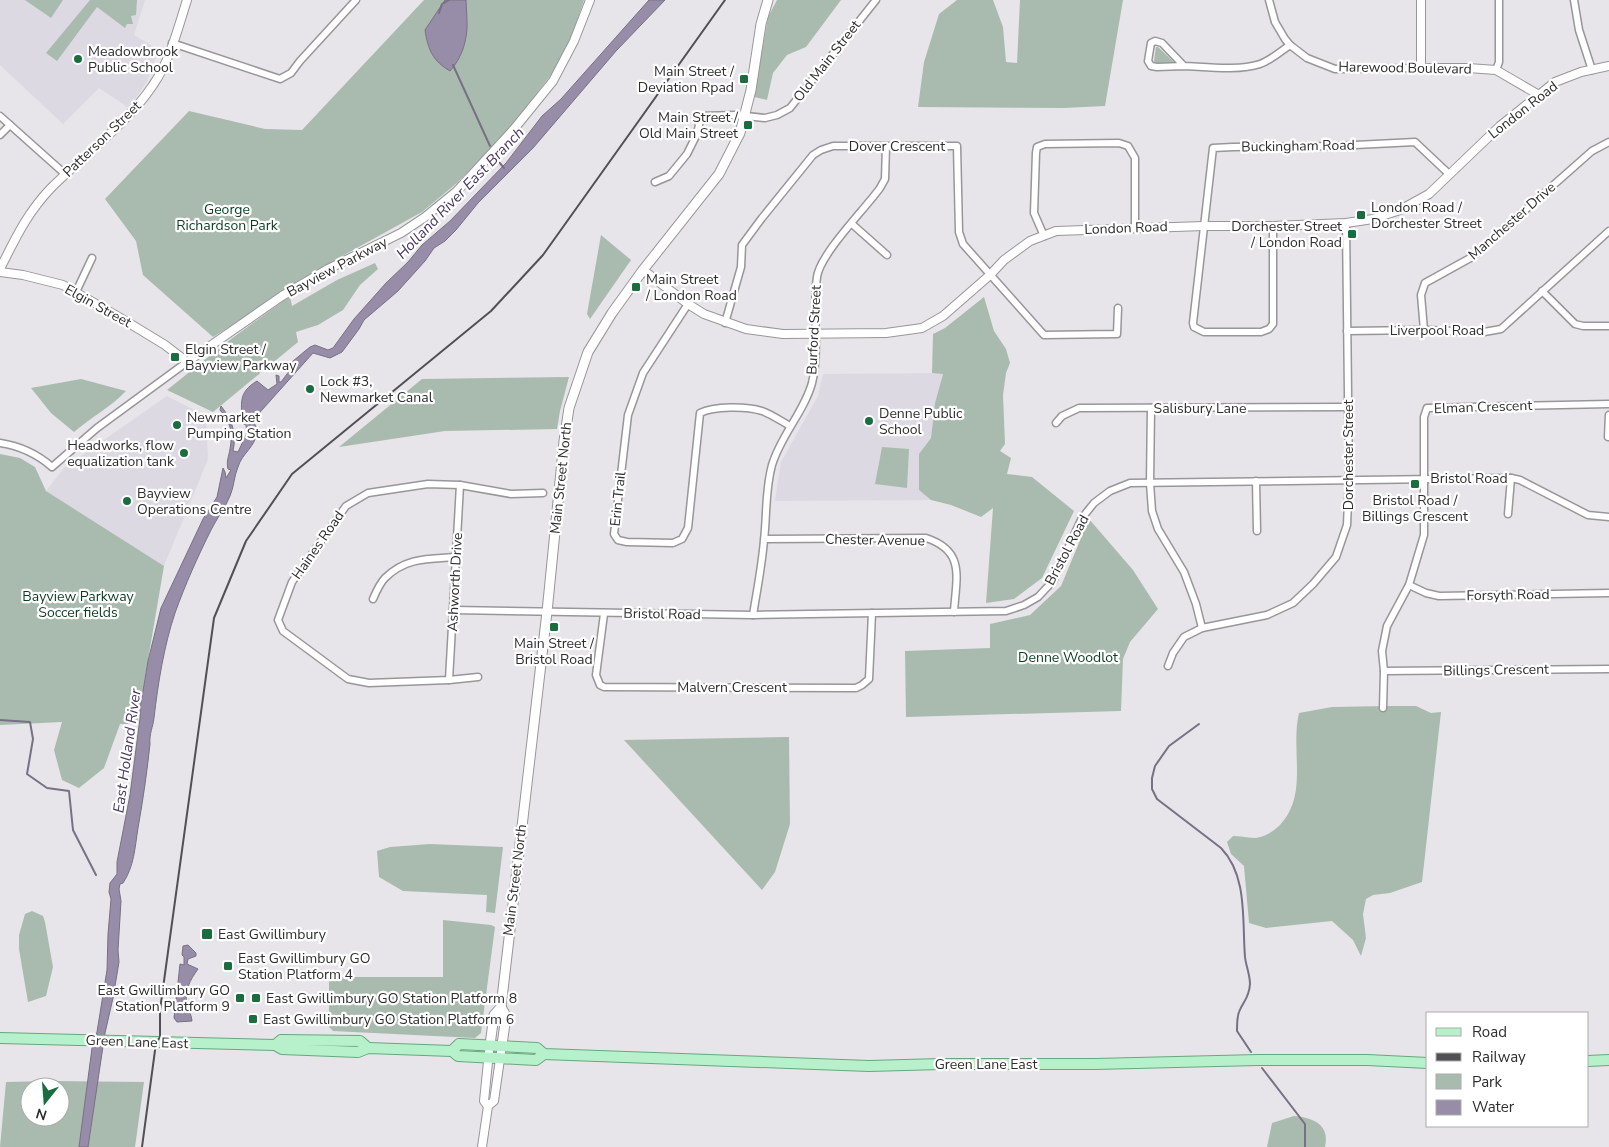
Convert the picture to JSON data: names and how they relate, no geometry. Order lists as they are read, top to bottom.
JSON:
{
  "streets": {
    "main road": ["Main Street North", "Green Lane East"],
    "street": [
      "Old Main Street",
      "Harewood Boulevard",
      "London Road",
      "Patterson Street",
      "Dover Crescent",
      "Buckingham Road",
      "Manchester Drive",
      "Bayview Parkway",
      "Elgin Street",
      "Burford Street",
      "Liverpool Road",
      "Elman Crescent",
      "Salisbury Lane",
      "Dorchester Street",
      "Bristol Road",
      "Erin Trail",
      "Chester Avenue",
      "Haines Road",
      "Ashworth Drive",
      "Forsyth Road",
      "Billings Crescent",
      "Malvern Crescent"
    ]
  },
  "crossings": [
    ["Old Main Street", "Main Street North"],
    ["Harewood Boulevard", "London Road"],
    ["London Road", "Dover Crescent"],
    ["London Road", "Buckingham Road"],
    ["London Road", "Burford Street"],
    ["London Road", "Dorchester Street"],
    ["London Road", "Main Street North"],
    ["London Road", "Erin Trail"],
    ["Patterson Street", "Elgin Street"],
    ["Dover Crescent", "Burford Street"],
    ["Manchester Drive", "Liverpool Road"],
    ["Bayview Parkway", "Elgin Street"],
    ["Burford Street", "Bristol Road"],
    ["Burford Street", "Erin Trail"],
    ["Burford Street", "Chester Avenue"],
    ["Liverpool Road", "Dorchester Street"],
    ["Elman Crescent", "Bristol Road"],
    ["Salisbury Lane", "Dorchester Street"],
    ["Dorchester Street", "Bristol Road"],
    ["Main Street North", "Bristol Road"],
    ["Main Street North", "Green Lane East"],
    ["Bristol Road", "Chester Avenue"],
    ["Bristol Road", "Ashworth Drive"],
    ["Bristol Road", "Malvern Crescent"],
    ["Haines Road", "Ashworth Drive"]
  ],
  "water": ["Holland River East Branch", "East Holland River"],
  "parks": ["George Richardson Park", "Bayview Parkway Soccer fields", "Denne Woodlot"],
  "places": {
    "other": [
      "Meadowbrook Public School",
      "Lock #3, Newmarket Canal",
      "Denne Public School",
      "Newmarket Pumping Station",
      "Headworks, flow equalization tank",
      "Bayview Operations Centre"
    ],
    "transit": [
      "Main Street / Deviation Rpad",
      "Main Street / Old Main Street",
      "London Road / Dorchester Street",
      "Dorchester Street / London Road",
      "Main Street / London Road",
      "Elgin Street / Bayview Parkway",
      "Bristol Road / Billings Crescent",
      "Main Street / Bristol Road",
      "East Gwillimbury",
      "East Gwillimbury GO Station Platform 4",
      "East Gwillimbury GO Station Platform 9",
      "East Gwillimbury GO Station Platform 8",
      "East Gwillimbury GO Station Platform 6"
    ]
  },
  "legend": [
    "Road",
    "Railway",
    "Park",
    "Water"
  ],
  "north": "bottom"
}
